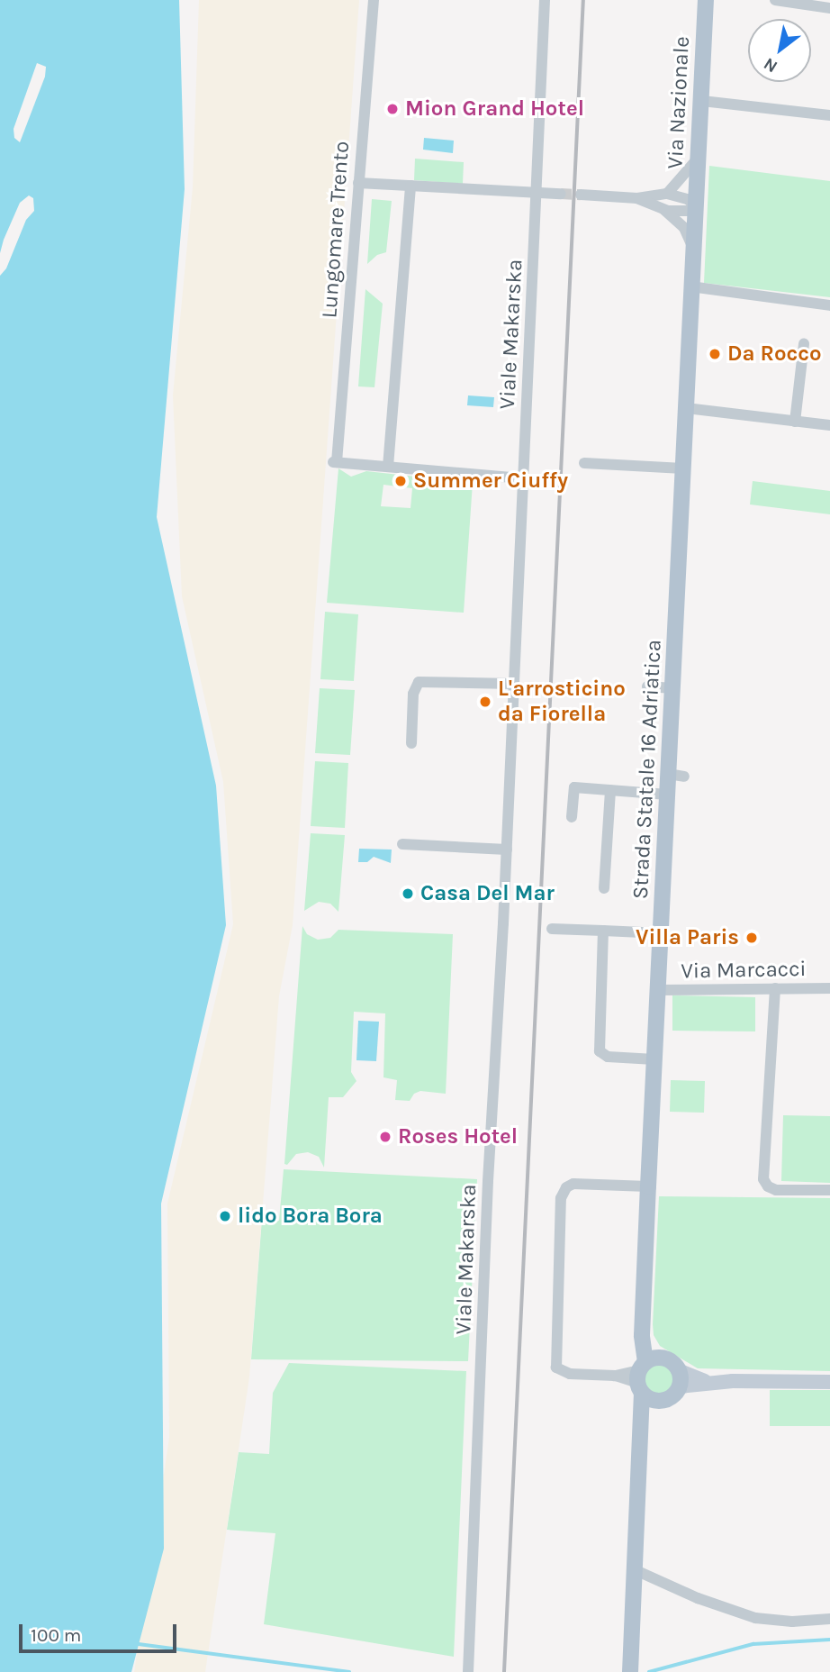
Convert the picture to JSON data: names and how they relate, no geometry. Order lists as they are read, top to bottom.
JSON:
{
  "streets": {
    "main road": ["Via Nazionale", "Strada Statale 16 Adriatica"],
    "street": ["Lungomare Trento", "Viale Makarska", "Via Marcacci"]
  },
  "crossings": [
    ["Via Nazionale", "Strada Statale 16 Adriatica"],
    ["Strada Statale 16 Adriatica", "Via Marcacci"]
  ],
  "places": [
    "Mion Grand Hotel",
    "Da Rocco",
    "Summer Ciuffy",
    "L'arrosticino da Fiorella",
    "Casa Del Mar",
    "Villa Paris",
    "Roses Hotel",
    "lido Bora Bora"
  ],
  "scale_bar": "100 m",
  "north": "bottom left"
}
